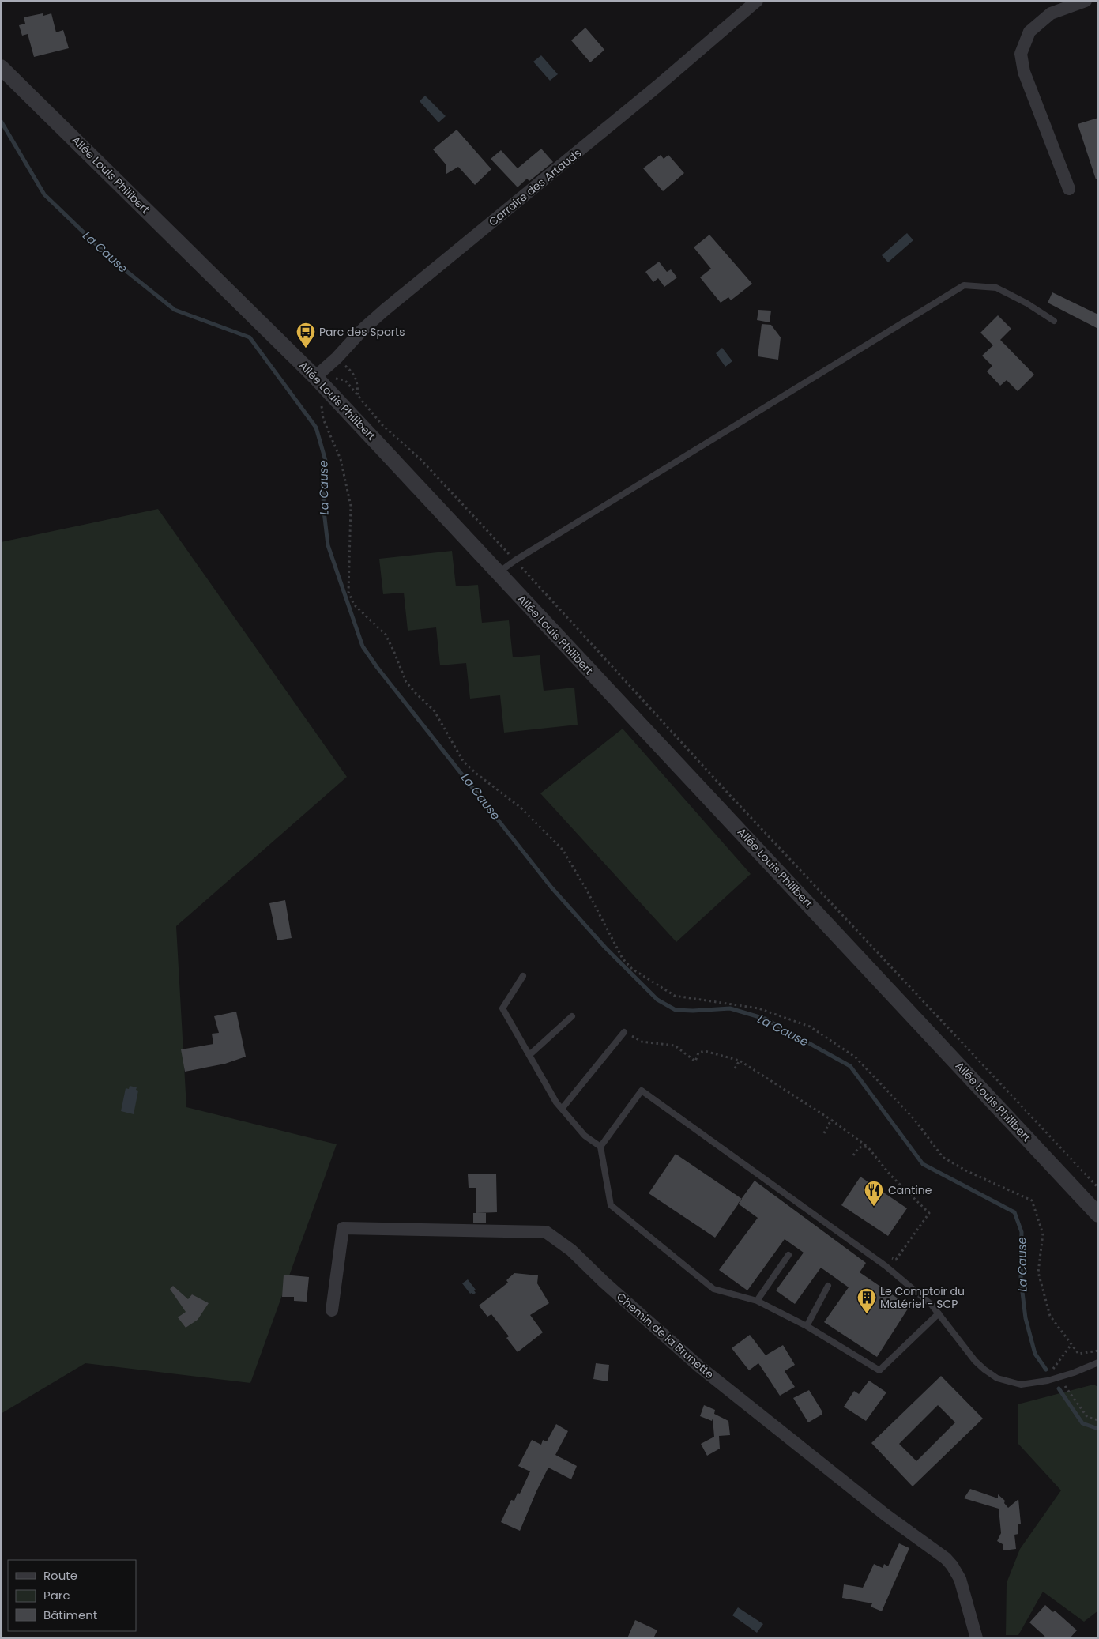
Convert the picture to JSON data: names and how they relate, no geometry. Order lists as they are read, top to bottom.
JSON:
{
  "streets": {
    "street": ["Allée Louis Philibert", "Carraire des Artauds", "Chemin de la Brunette"]
  },
  "crossings": [
    ["Allée Louis Philibert", "Carraire des Artauds"]
  ],
  "water": ["La Cause"],
  "places": {
    "bus stop": ["Parc des Sports"],
    "restaurant": ["Cantine"],
    "building": ["Le Comptoir du Matériel - SCP"]
  },
  "legend": ["Route", "Parc", "Bâtiment"]
}
